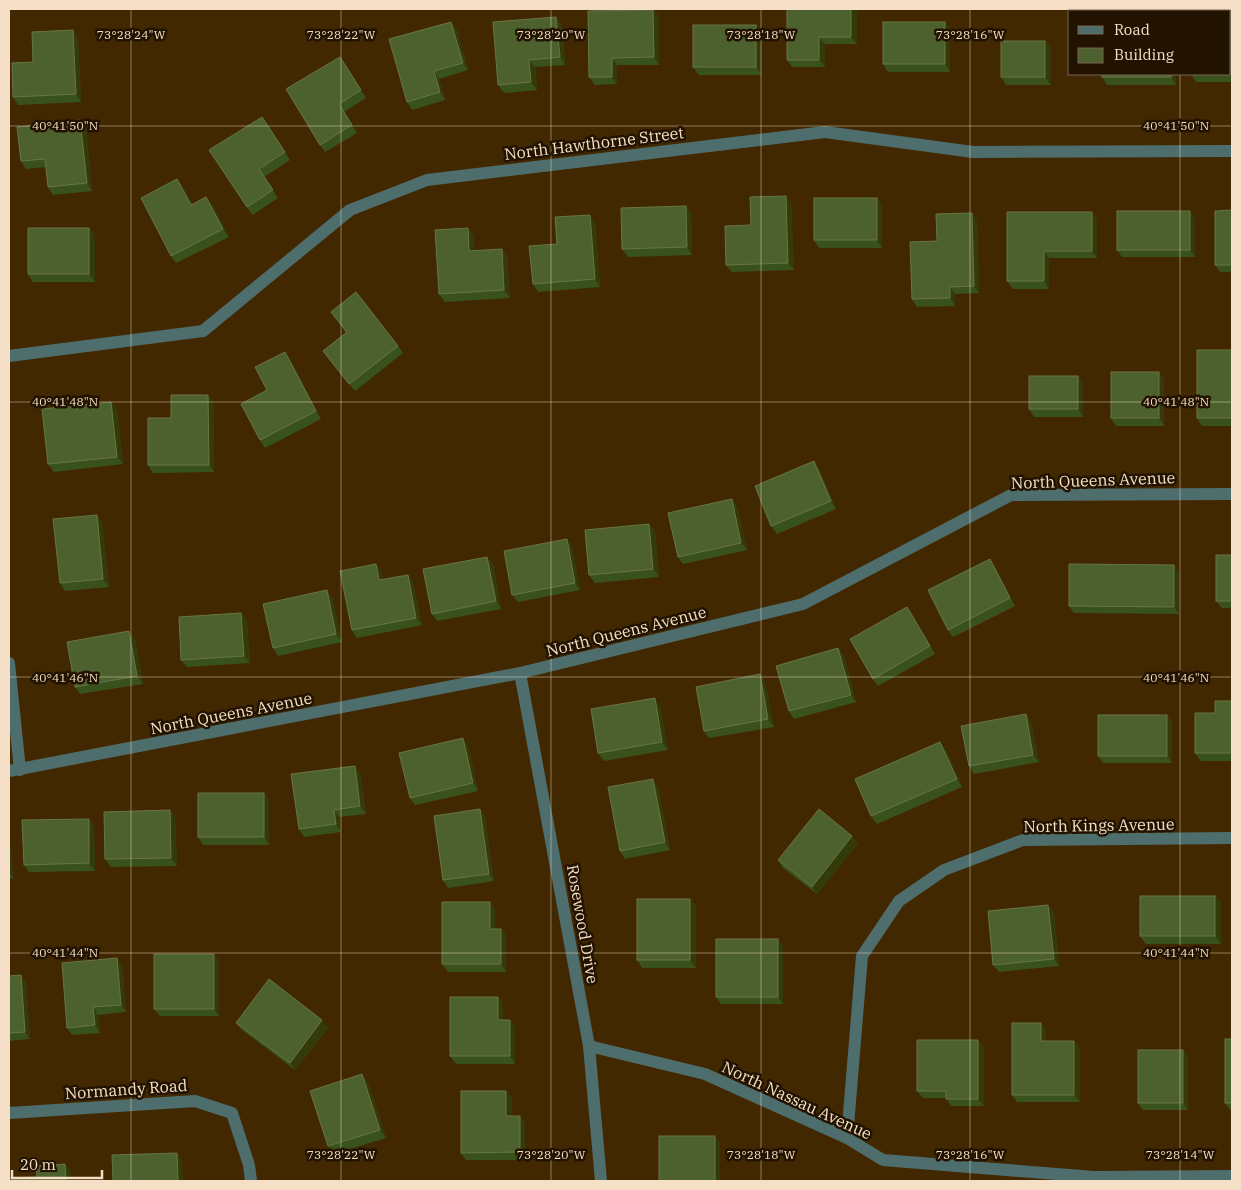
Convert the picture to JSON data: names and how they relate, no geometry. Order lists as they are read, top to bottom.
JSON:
{
  "streets": {
    "street": [
      "North Hawthorne Street",
      "North Queens Avenue",
      "North Kings Avenue",
      "Rosewood Drive",
      "Normandy Road",
      "North Nassau Avenue"
    ]
  },
  "crossings": [
    ["North Queens Avenue", "Rosewood Drive"],
    ["North Kings Avenue", "North Nassau Avenue"],
    ["Rosewood Drive", "North Nassau Avenue"]
  ],
  "legend": ["Road", "Building"],
  "scale_bar": "20 m",
  "coordinates": [
    "73°28'24\"W",
    "73°28'22\"W",
    "73°28'20\"W",
    "73°28'18\"W",
    "73°28'16\"W",
    "40°41'50\"N",
    "40°41'48\"N",
    "40°41'46\"N",
    "40°41'44\"N",
    "73°28'14\"W"
  ]
}
